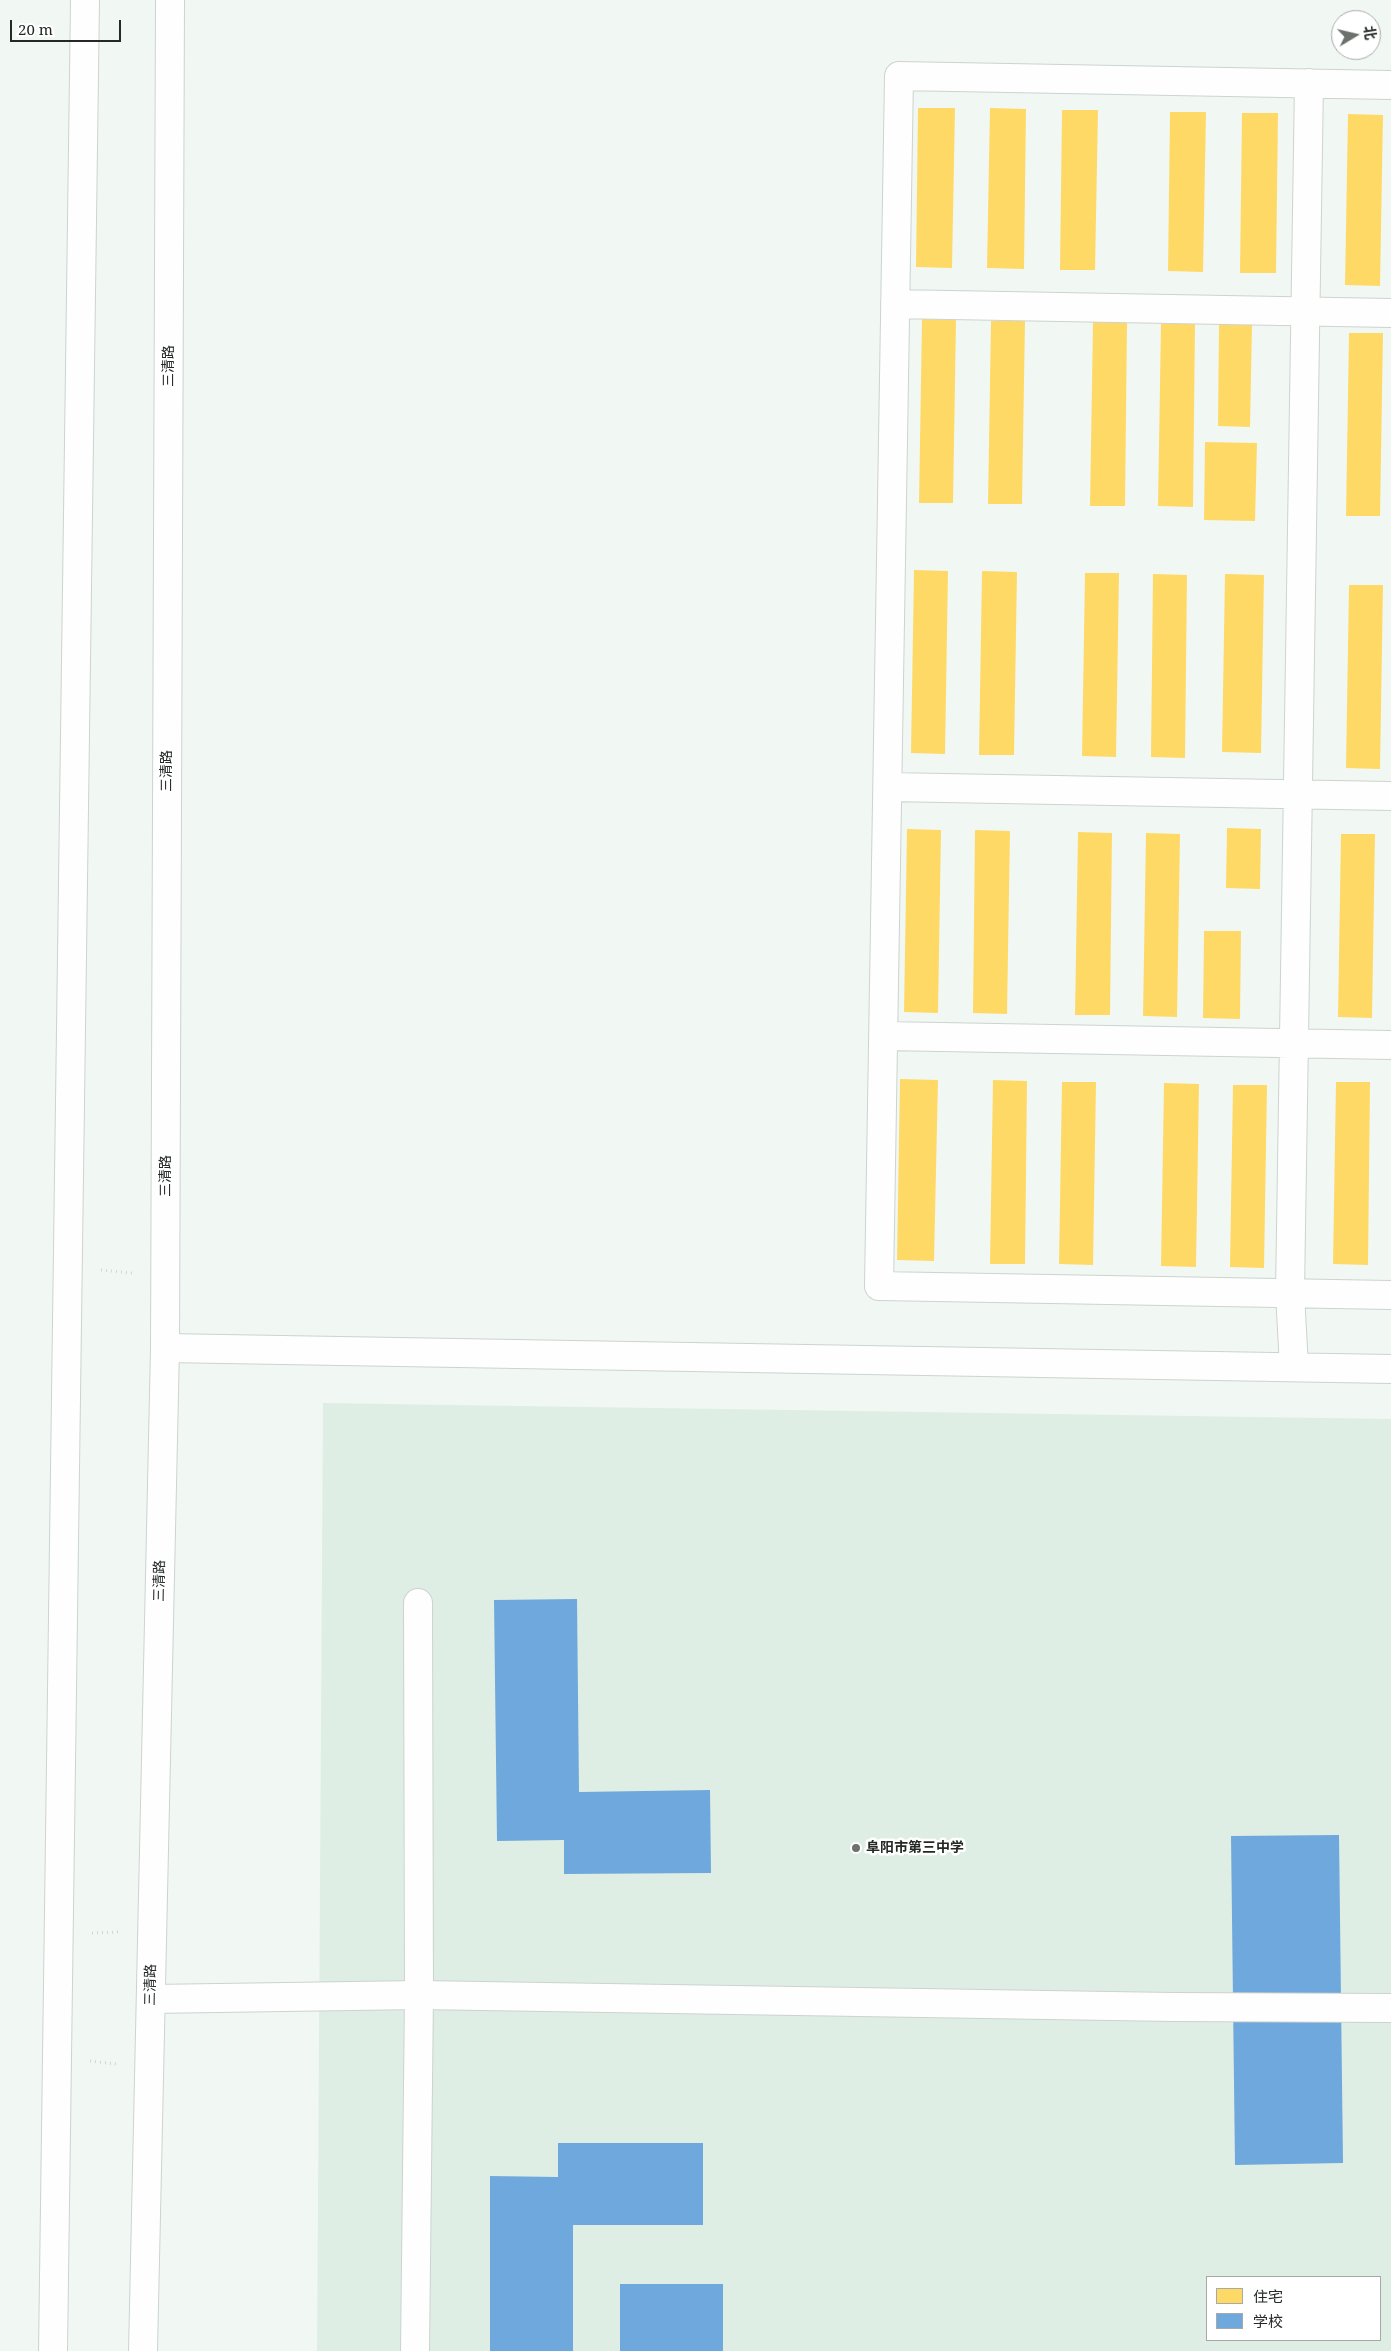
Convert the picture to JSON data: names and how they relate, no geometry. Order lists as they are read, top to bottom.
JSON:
{
  "streets": {
    "street": ["三清路"]
  },
  "places": ["阜阳市第三中学"],
  "legend": ["住宅", "学校"],
  "scale_bar": "20 m",
  "north": "right"
}
